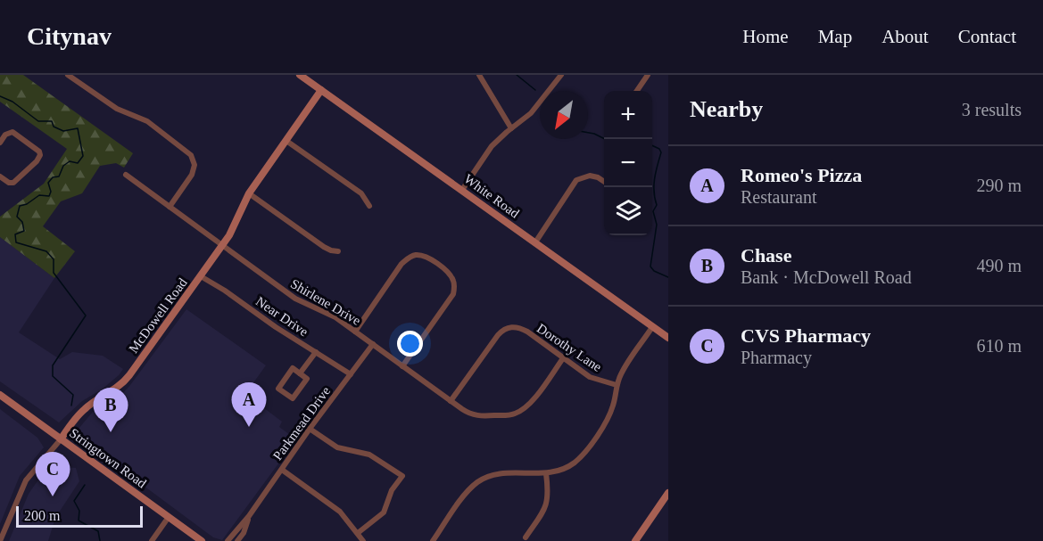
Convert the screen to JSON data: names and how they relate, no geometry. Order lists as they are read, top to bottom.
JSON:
{
  "streets": {
    "street": [
      "White Road",
      "Shirlene Drive",
      "McDowell Road",
      "Near Drive",
      "Dorothy Lane",
      "Parkmead Drive",
      "Stringtown Road"
    ]
  },
  "crossings": [
    ["White Road", "McDowell Road"],
    ["Shirlene Drive", "McDowell Road"],
    ["Shirlene Drive", "Dorothy Lane"],
    ["Shirlene Drive", "Parkmead Drive"],
    ["McDowell Road", "Near Drive"],
    ["McDowell Road", "Stringtown Road"],
    ["Near Drive", "Parkmead Drive"]
  ],
  "scale_bar": "200 m",
  "north": "bottom left",
  "page": {
    "header": "Citynav",
    "nav": [
      "Home",
      "Map",
      "About",
      "Contact"
    ],
    "heading": ["Nearby", "3 results"],
    "map_buttons": ["+", "−"],
    "list": [
      {
        "mark": "A",
        "name": "Romeo's Pizza",
        "note": "Restaurant",
        "value": "290 m"
      },
      {
        "mark": "B",
        "name": "Chase",
        "note": "Bank · McDowell Road",
        "value": "490 m"
      },
      {
        "mark": "C",
        "name": "CVS Pharmacy",
        "note": "Pharmacy",
        "value": "610 m"
      }
    ],
    "pins": ["A", "B", "C"],
    "scale": "200 m"
  }
}
